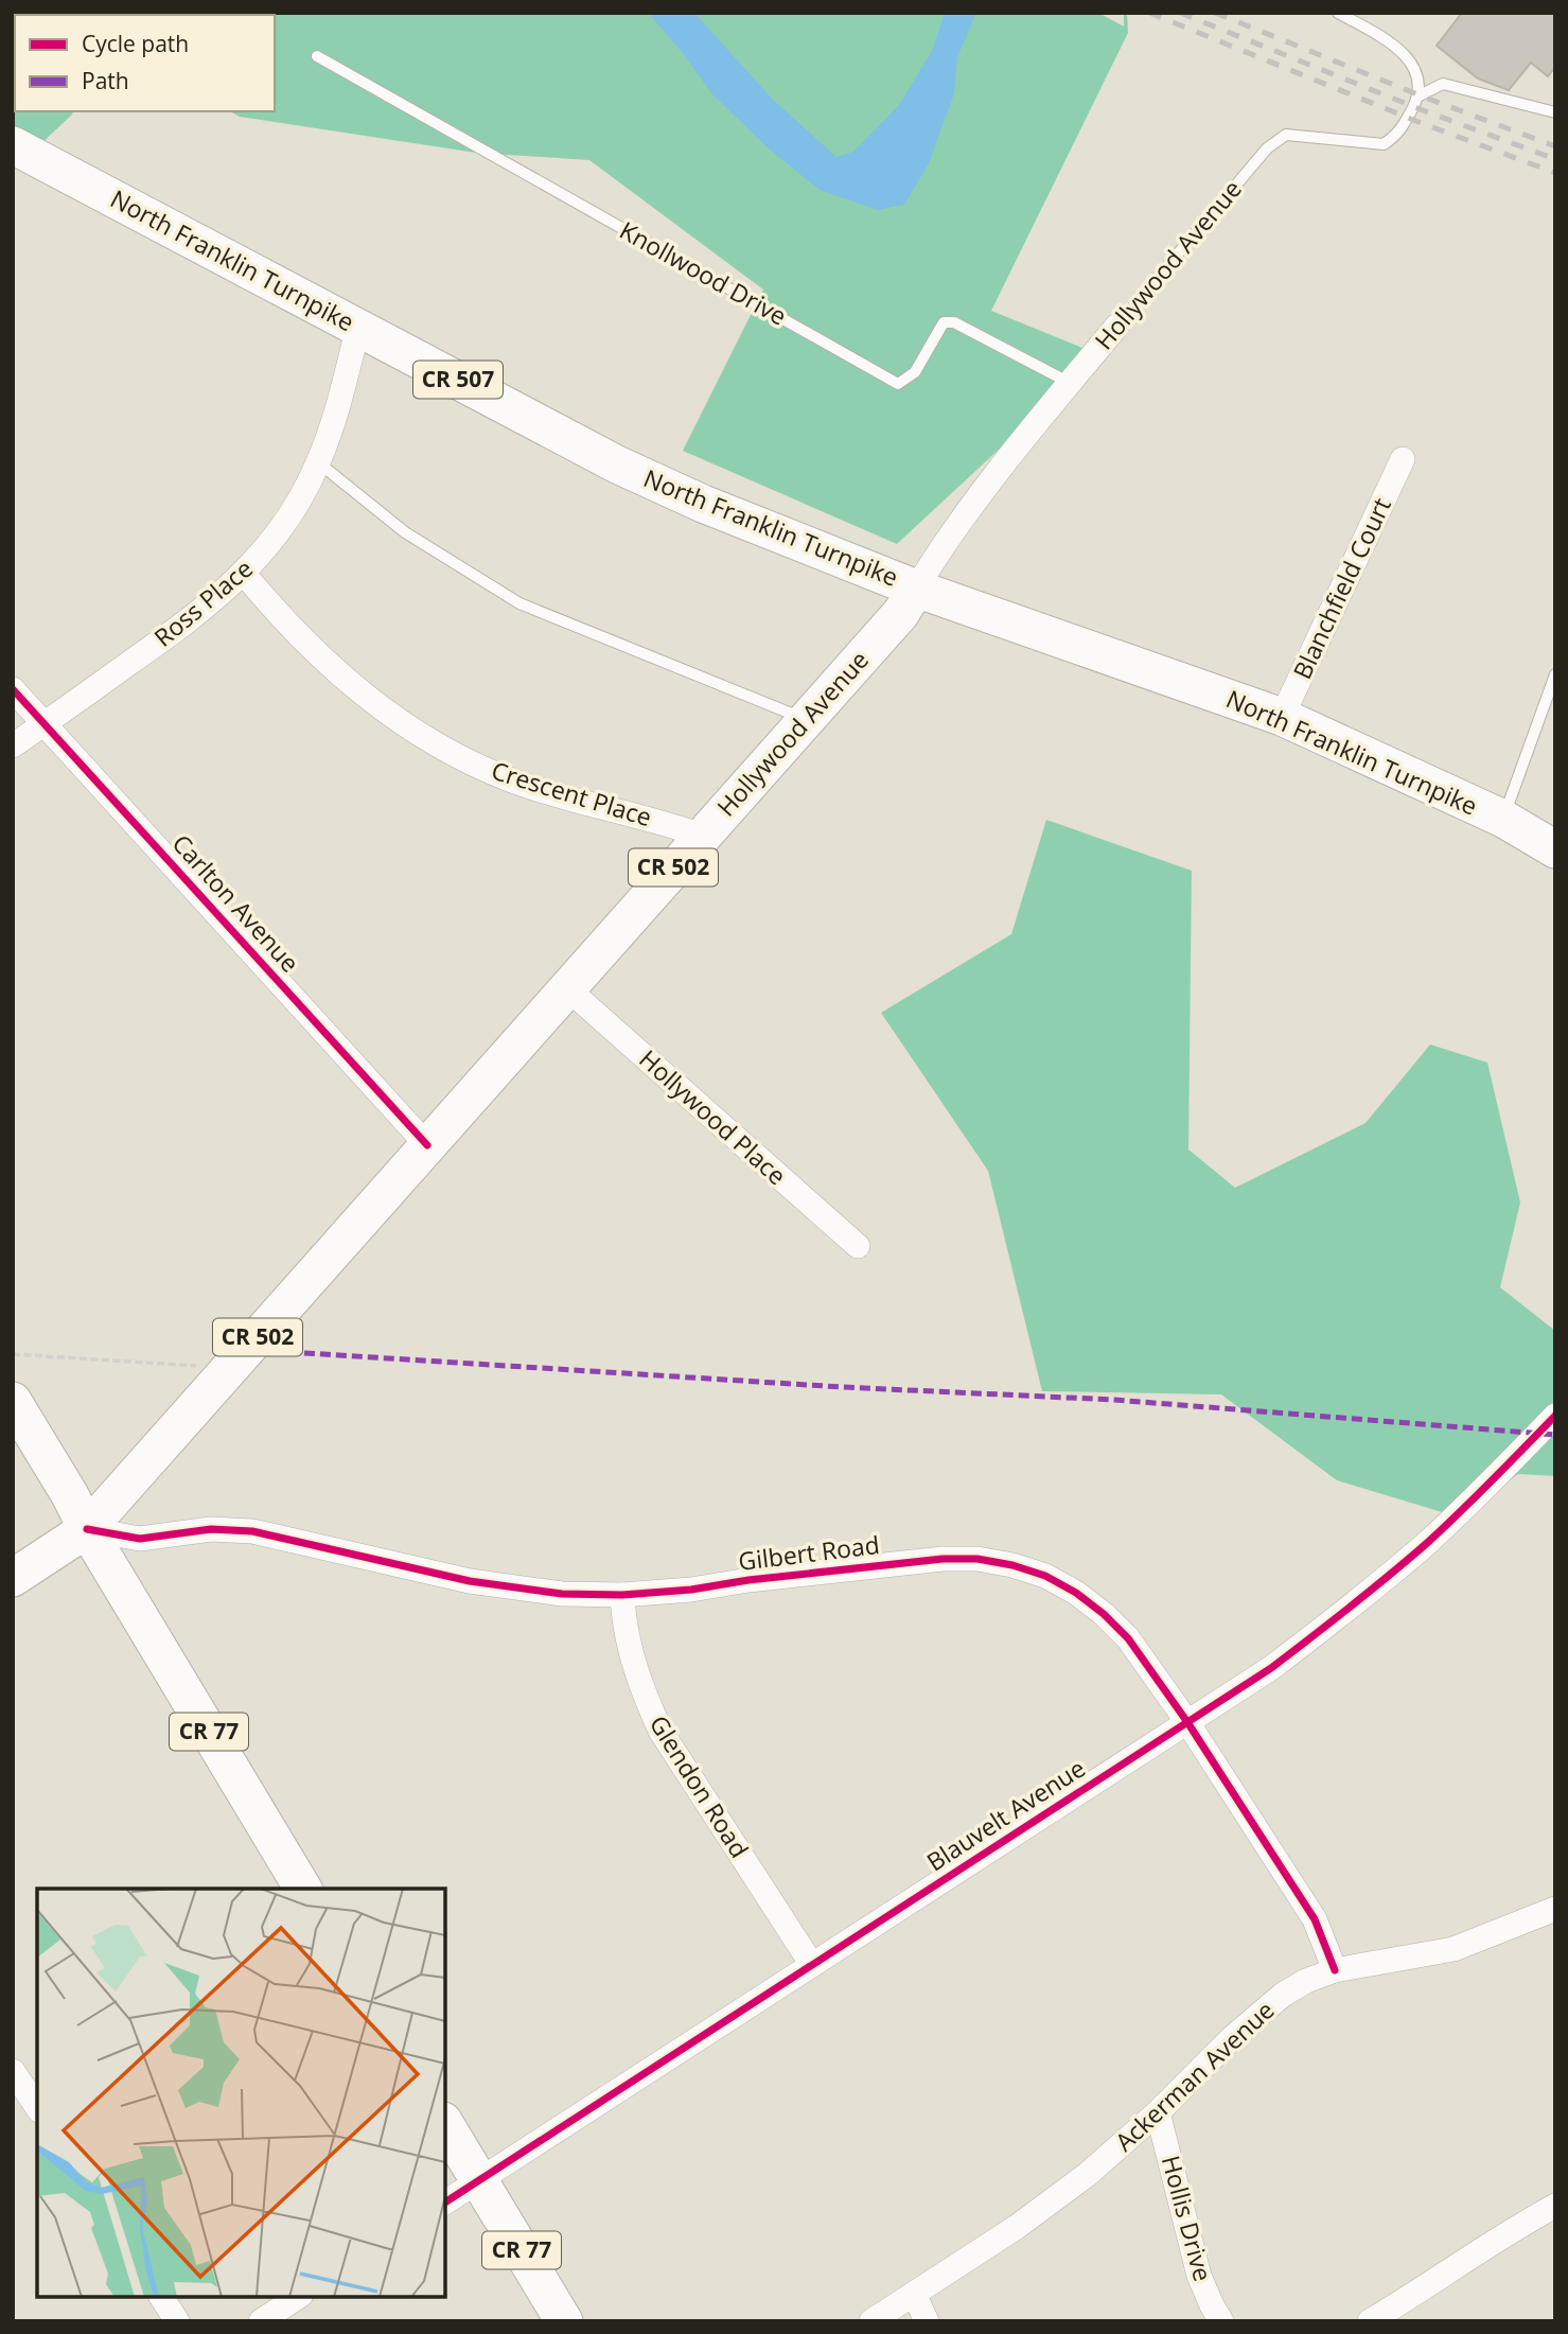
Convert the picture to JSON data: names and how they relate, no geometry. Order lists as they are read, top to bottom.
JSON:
{
  "streets": {
    "main road": [
      "North Franklin Turnpike",
      "Hollywood Avenue",
      "CR 507",
      "CR 502",
      "CR 77"
    ],
    "street": [
      "Blanchfield Court",
      "Ross Place",
      "Crescent Place",
      "Carlton Avenue",
      "Hollywood Place",
      "Gilbert Road",
      "Glendon Road",
      "Blauvelt Avenue",
      "Ackerman Avenue",
      "Hollis Drive"
    ],
    "lane": ["Knollwood Drive"]
  },
  "crossings": [
    ["North Franklin Turnpike", "Hollywood Avenue"],
    ["North Franklin Turnpike", "Blanchfield Court"],
    ["North Franklin Turnpike", "Ross Place"],
    ["Hollywood Avenue", "Knollwood Drive"],
    ["Hollywood Avenue", "Crescent Place"],
    ["Hollywood Avenue", "Carlton Avenue"],
    ["Hollywood Avenue", "Hollywood Place"],
    ["Hollywood Avenue", "Gilbert Road"],
    ["Hollywood Avenue", "CR 77"],
    ["Ross Place", "Crescent Place"],
    ["Ross Place", "Carlton Avenue"],
    ["Gilbert Road", "CR 77"],
    ["Gilbert Road", "Glendon Road"],
    ["Gilbert Road", "Blauvelt Avenue"],
    ["Gilbert Road", "Ackerman Avenue"],
    ["CR 77", "Blauvelt Avenue"],
    ["Glendon Road", "Blauvelt Avenue"],
    ["Ackerman Avenue", "Hollis Drive"]
  ],
  "legend": ["Cycle path", "Path"]
}
